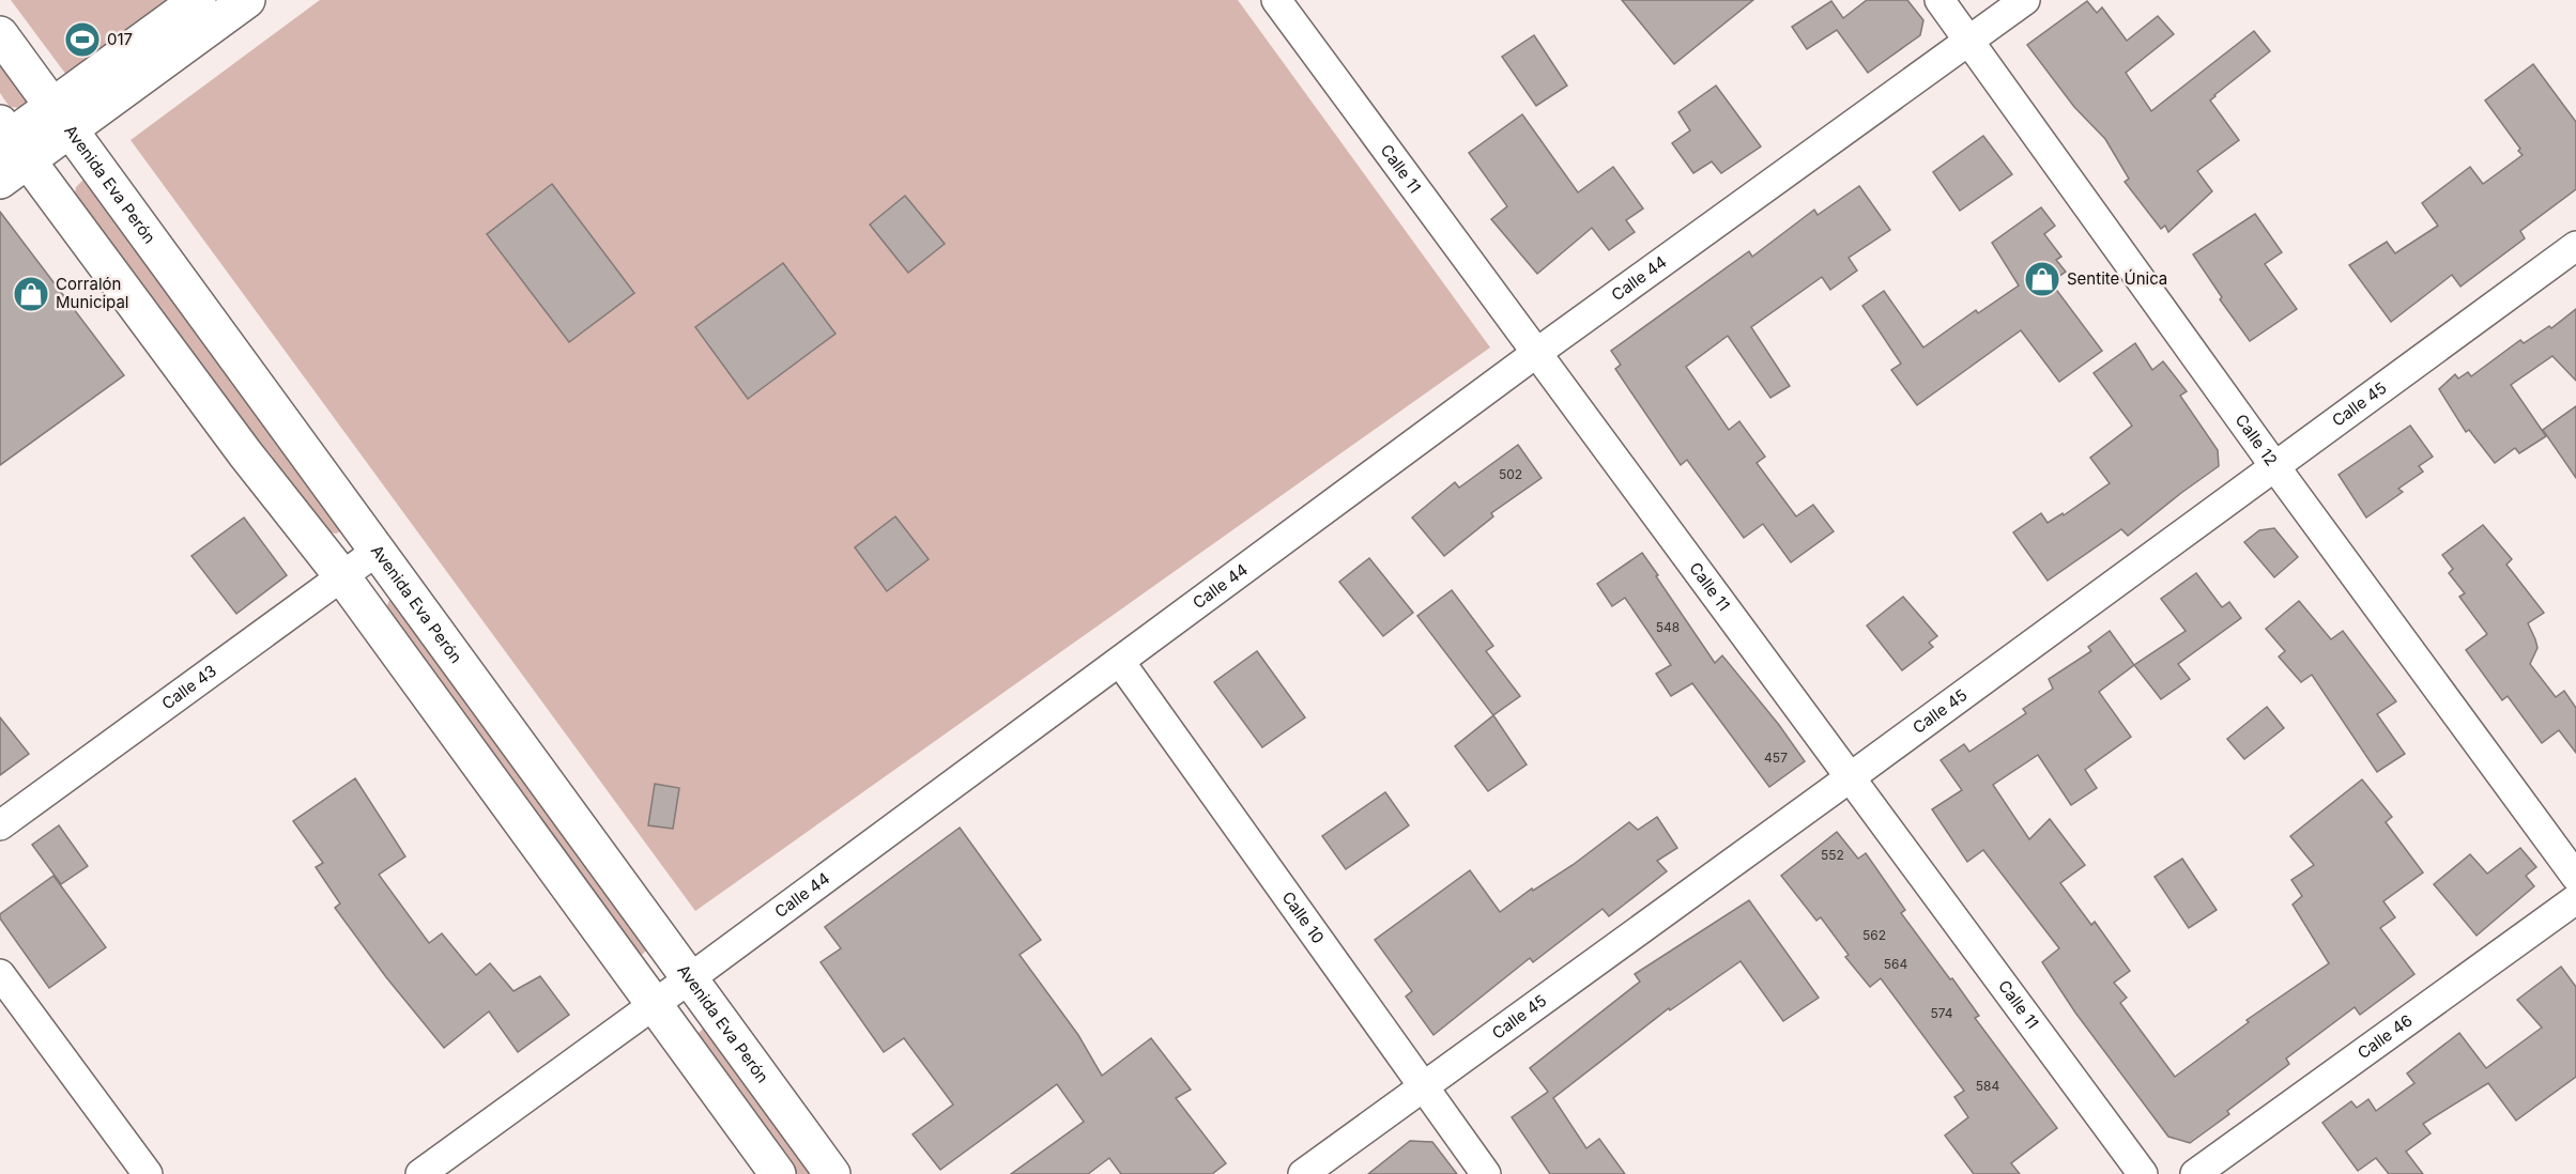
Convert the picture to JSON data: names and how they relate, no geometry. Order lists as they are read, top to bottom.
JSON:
{
  "streets": {
    "main road": ["Avenida Eva Perón"],
    "street": [
      "Calle 11",
      "Calle 44",
      "Calle 45",
      "Calle 12",
      "Calle 43",
      "Calle 10",
      "Calle 46"
    ]
  },
  "crossings": [
    ["Calle 11", "Calle 44"],
    ["Calle 11", "Calle 45"],
    ["Avenida Eva Perón", "Calle 44"],
    ["Avenida Eva Perón", "Calle 43"],
    ["Calle 44", "Calle 12"],
    ["Calle 44", "Calle 10"],
    ["Calle 45", "Calle 12"],
    ["Calle 45", "Calle 10"]
  ],
  "places": {
    "sports": ["017"],
    "shop": ["Sentite Única", "Corralón Municipal"]
  },
  "house_numbers": [
    "502",
    "548",
    "457",
    "552",
    "562",
    "564",
    "574",
    "584"
  ]
}
